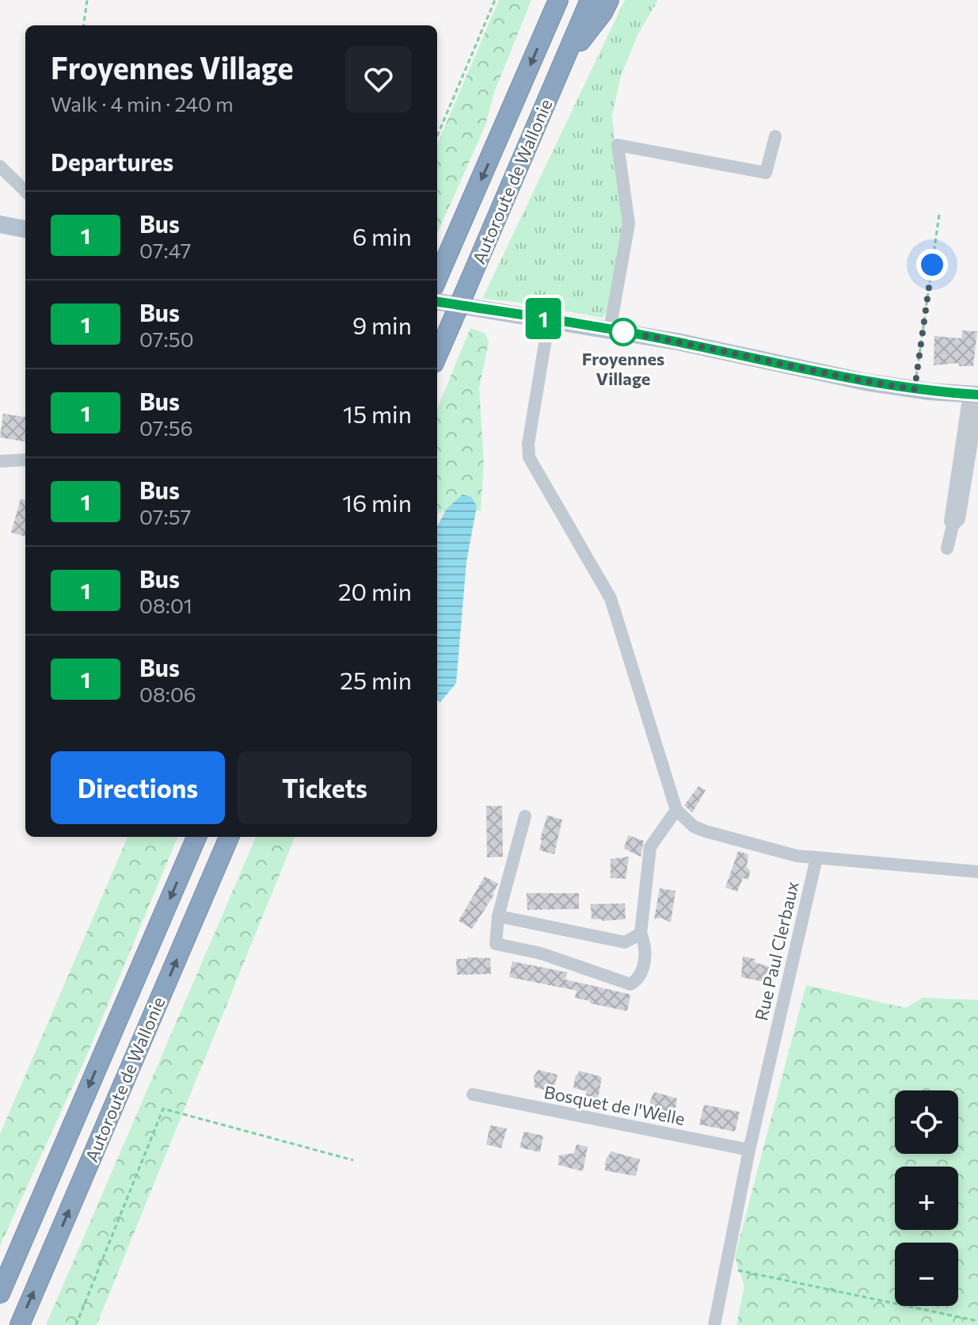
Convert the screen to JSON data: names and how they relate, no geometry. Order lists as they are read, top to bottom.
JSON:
{
  "streets": {
    "highway": ["Autoroute de Wallonie"],
    "street": ["Rue Paul Clerbaux", "Bosquet de l'Welle"]
  },
  "crossings": [
    ["Rue Paul Clerbaux", "Bosquet de l'Welle"]
  ],
  "places": ["Froyennes Village"],
  "lines": ["bus line 1"],
  "page": {
    "on_map": "1",
    "heading": [
      ["Froyennes Village", "Walk · 4 min · 240 m"],
      "Departures"
    ],
    "list": [
      {
        "mark": "1",
        "name": "Bus",
        "note": "07:47",
        "value": "6 min"
      },
      {
        "mark": "1",
        "name": "Bus",
        "note": "07:50",
        "value": "9 min"
      },
      {
        "mark": "1",
        "name": "Bus",
        "note": "07:56",
        "value": "15 min"
      },
      {
        "mark": "1",
        "name": "Bus",
        "note": "07:57",
        "value": "16 min"
      },
      {
        "mark": "1",
        "name": "Bus",
        "note": "08:01",
        "value": "20 min"
      },
      {
        "mark": "1",
        "name": "Bus",
        "note": "08:06",
        "value": "25 min"
      }
    ],
    "buttons": ["Directions", "Tickets"],
    "map_buttons": ["+", "−"]
  }
}
